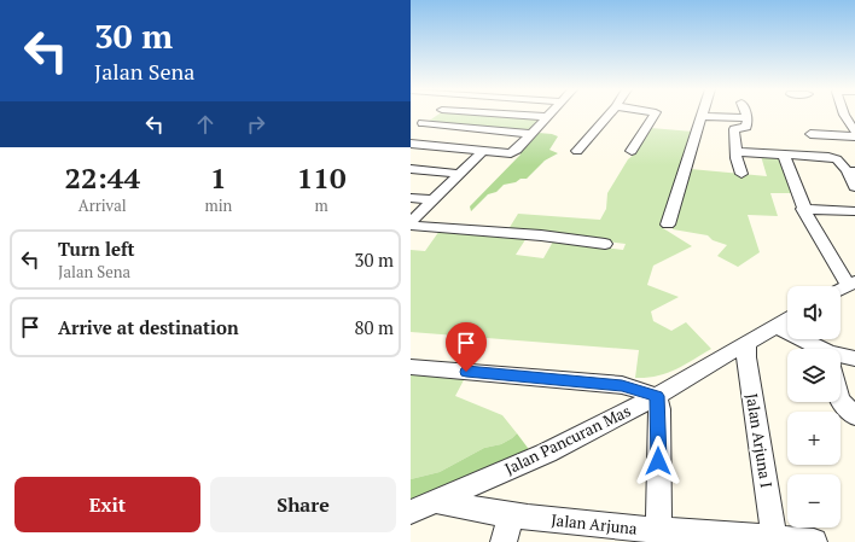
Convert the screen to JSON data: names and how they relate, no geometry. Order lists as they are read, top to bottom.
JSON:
{
  "streets": {
    "street": ["Jalan Pancuran Mas", "Jalan Arjuna I", "Jalan Arjuna"]
  },
  "crossings": [
    ["Jalan Pancuran Mas", "Jalan Arjuna I"],
    ["Jalan Pancuran Mas", "Jalan Arjuna"],
    ["Jalan Arjuna I", "Jalan Arjuna"]
  ],
  "page": {
    "turn": ["30 m", "Jalan Sena"],
    "eta": [
      "22:44",
      "Arrival",
      "1",
      "min",
      "110",
      "m"
    ],
    "list": [
      {
        "name": "Turn left",
        "note": "Jalan Sena",
        "value": "30 m"
      },
      {
        "name": "Arrive at destination",
        "value": "80 m"
      }
    ],
    "map_buttons": ["+", "−"],
    "buttons": ["Exit", "Share"]
  }
}
